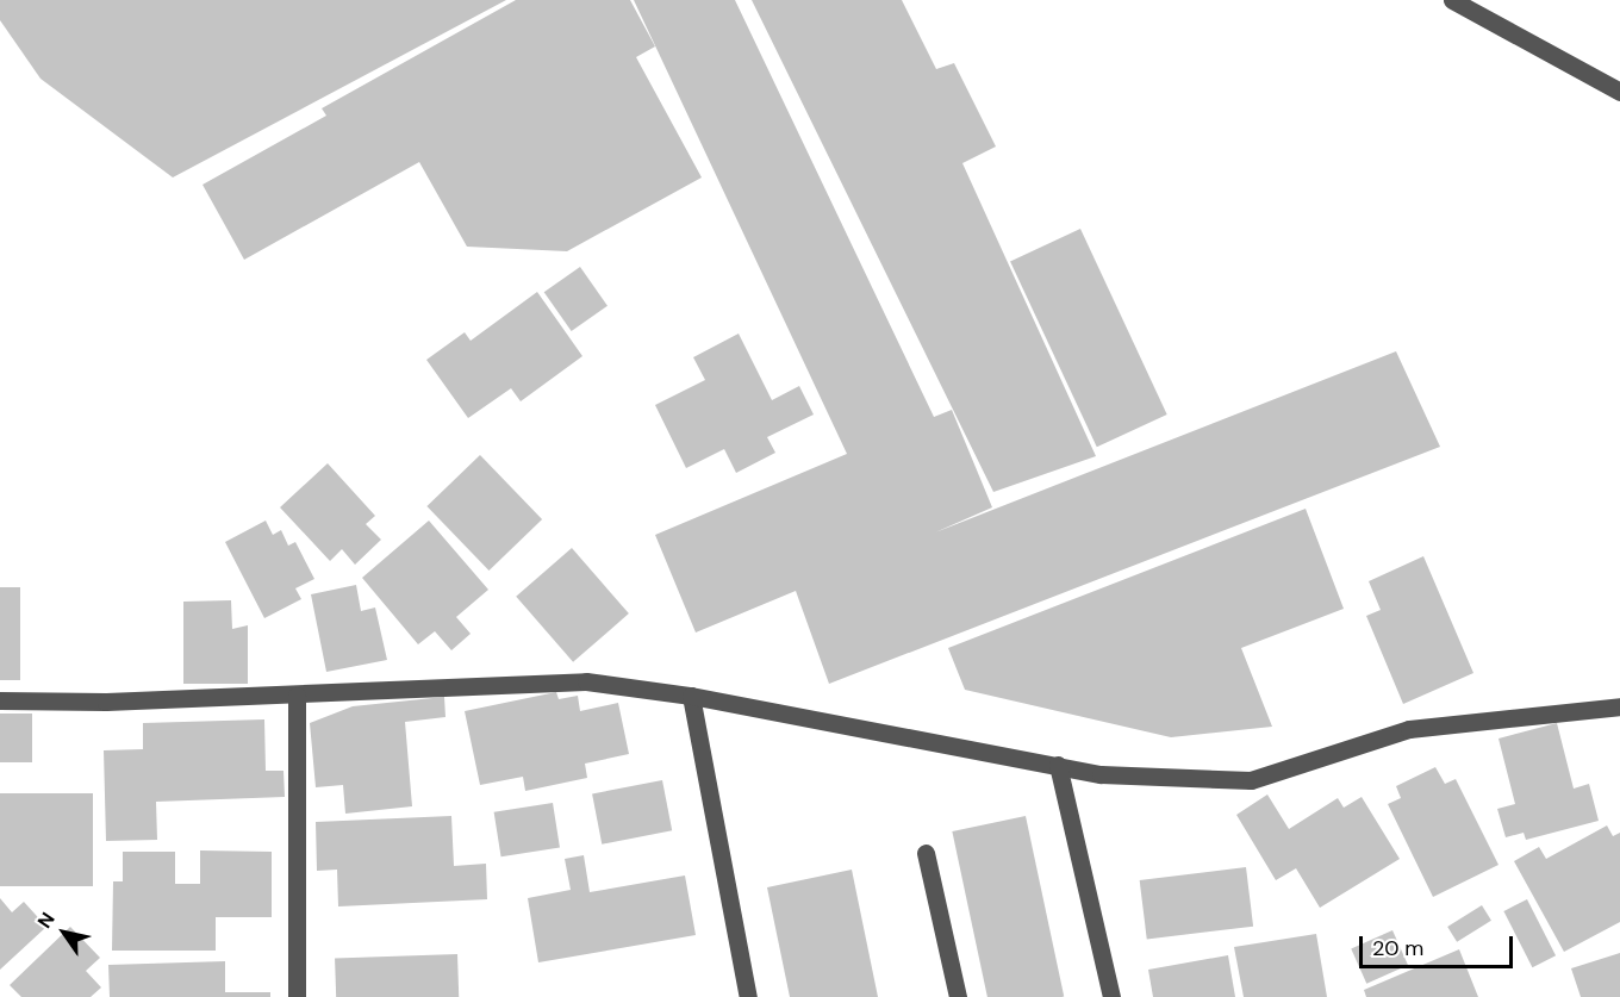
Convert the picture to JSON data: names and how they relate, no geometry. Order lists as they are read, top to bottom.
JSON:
{
  "scale_bar": "20 m",
  "north": "top left"
}
